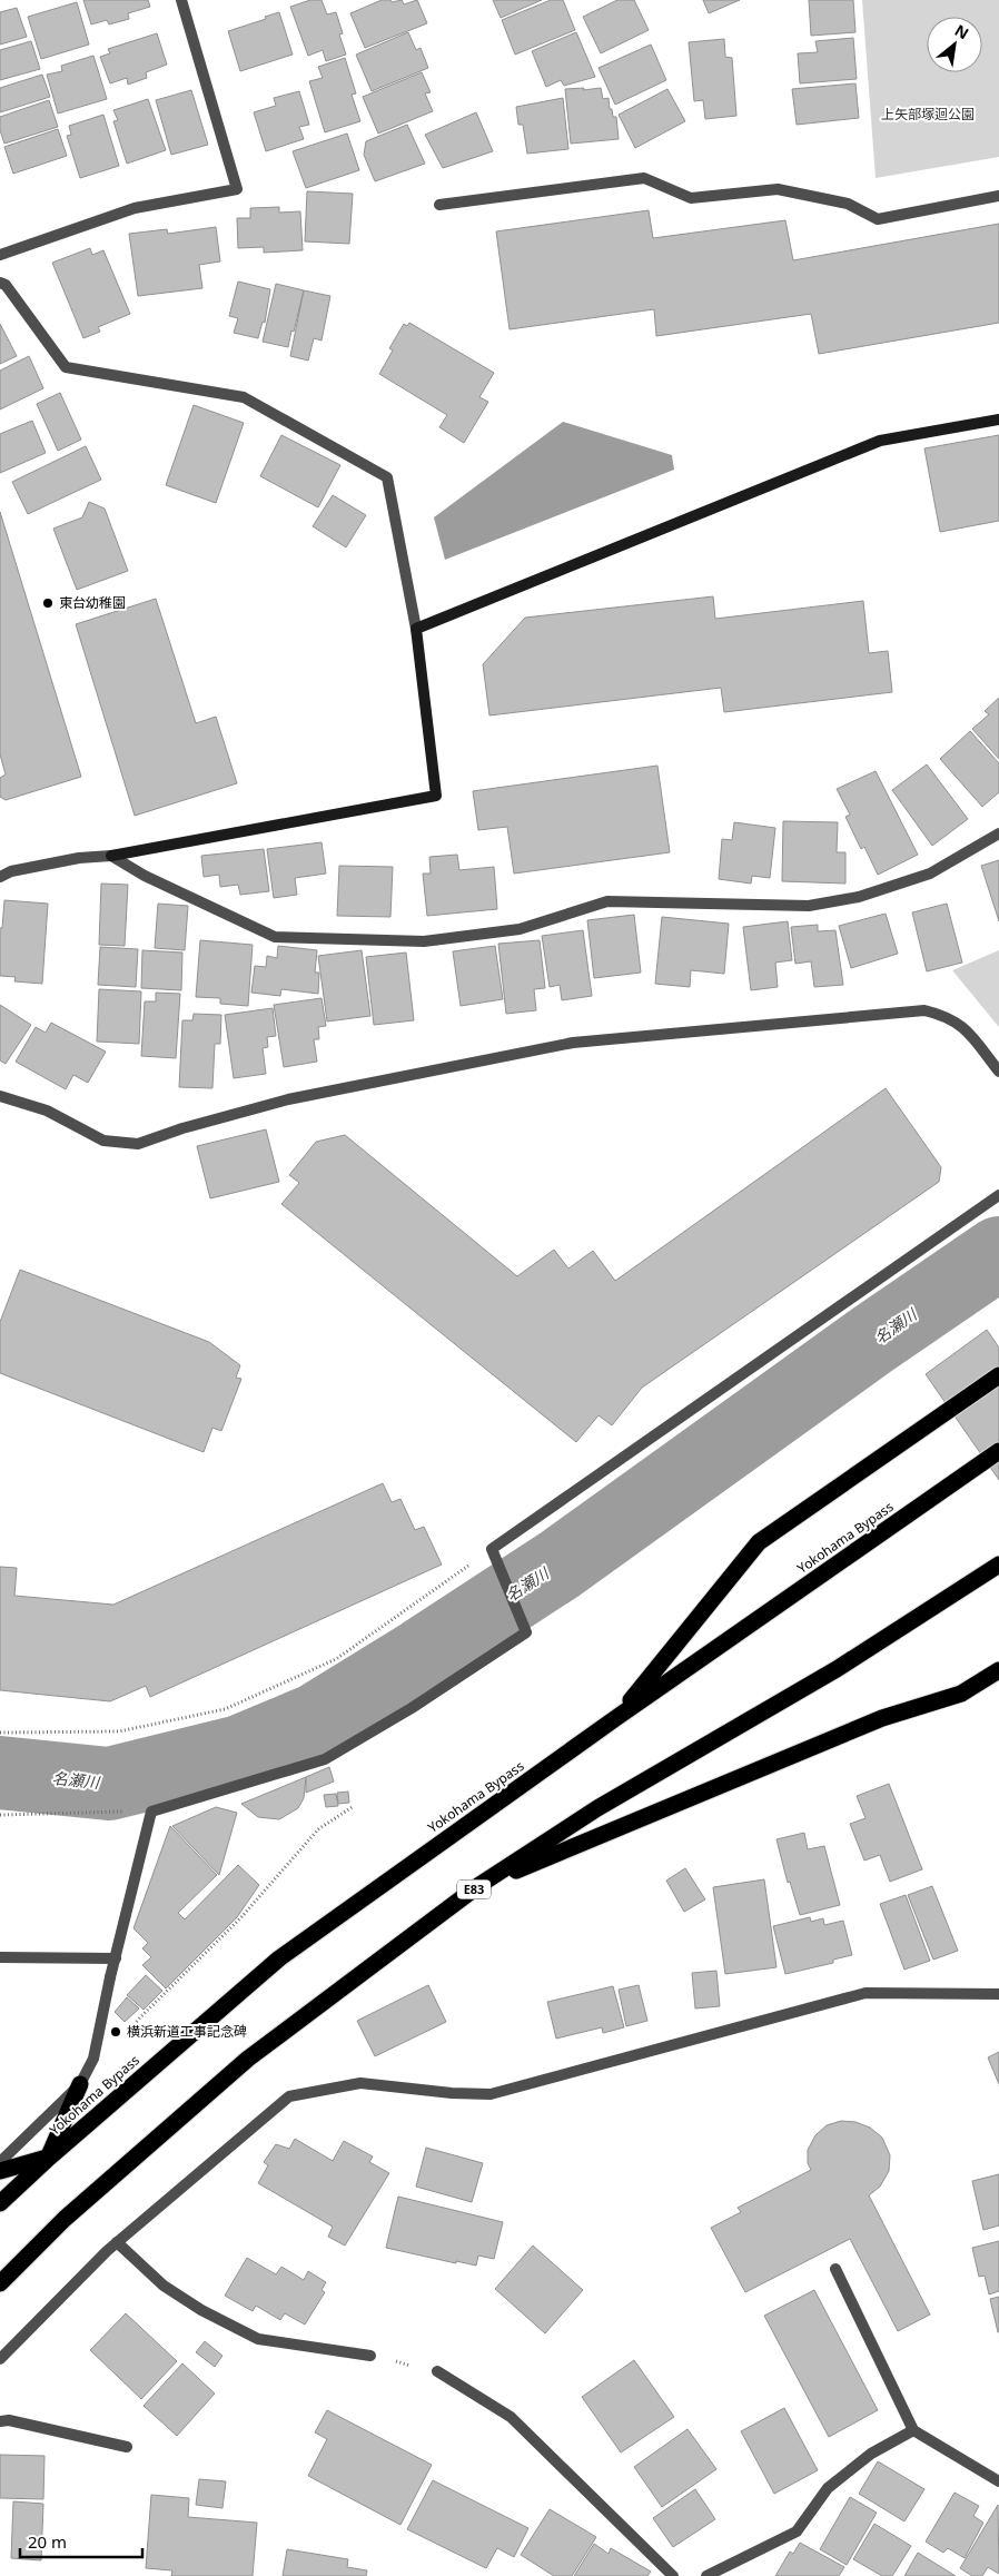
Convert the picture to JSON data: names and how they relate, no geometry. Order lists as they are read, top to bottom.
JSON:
{
  "streets": {
    "highway": ["Yokohama Bypass", "E83"]
  },
  "water": ["名瀬川"],
  "parks": ["上矢部塚迴公園"],
  "places": ["東台幼稚園", "横浜新道工事記念碑"],
  "scale_bar": "20 m",
  "north": "top right"
}
